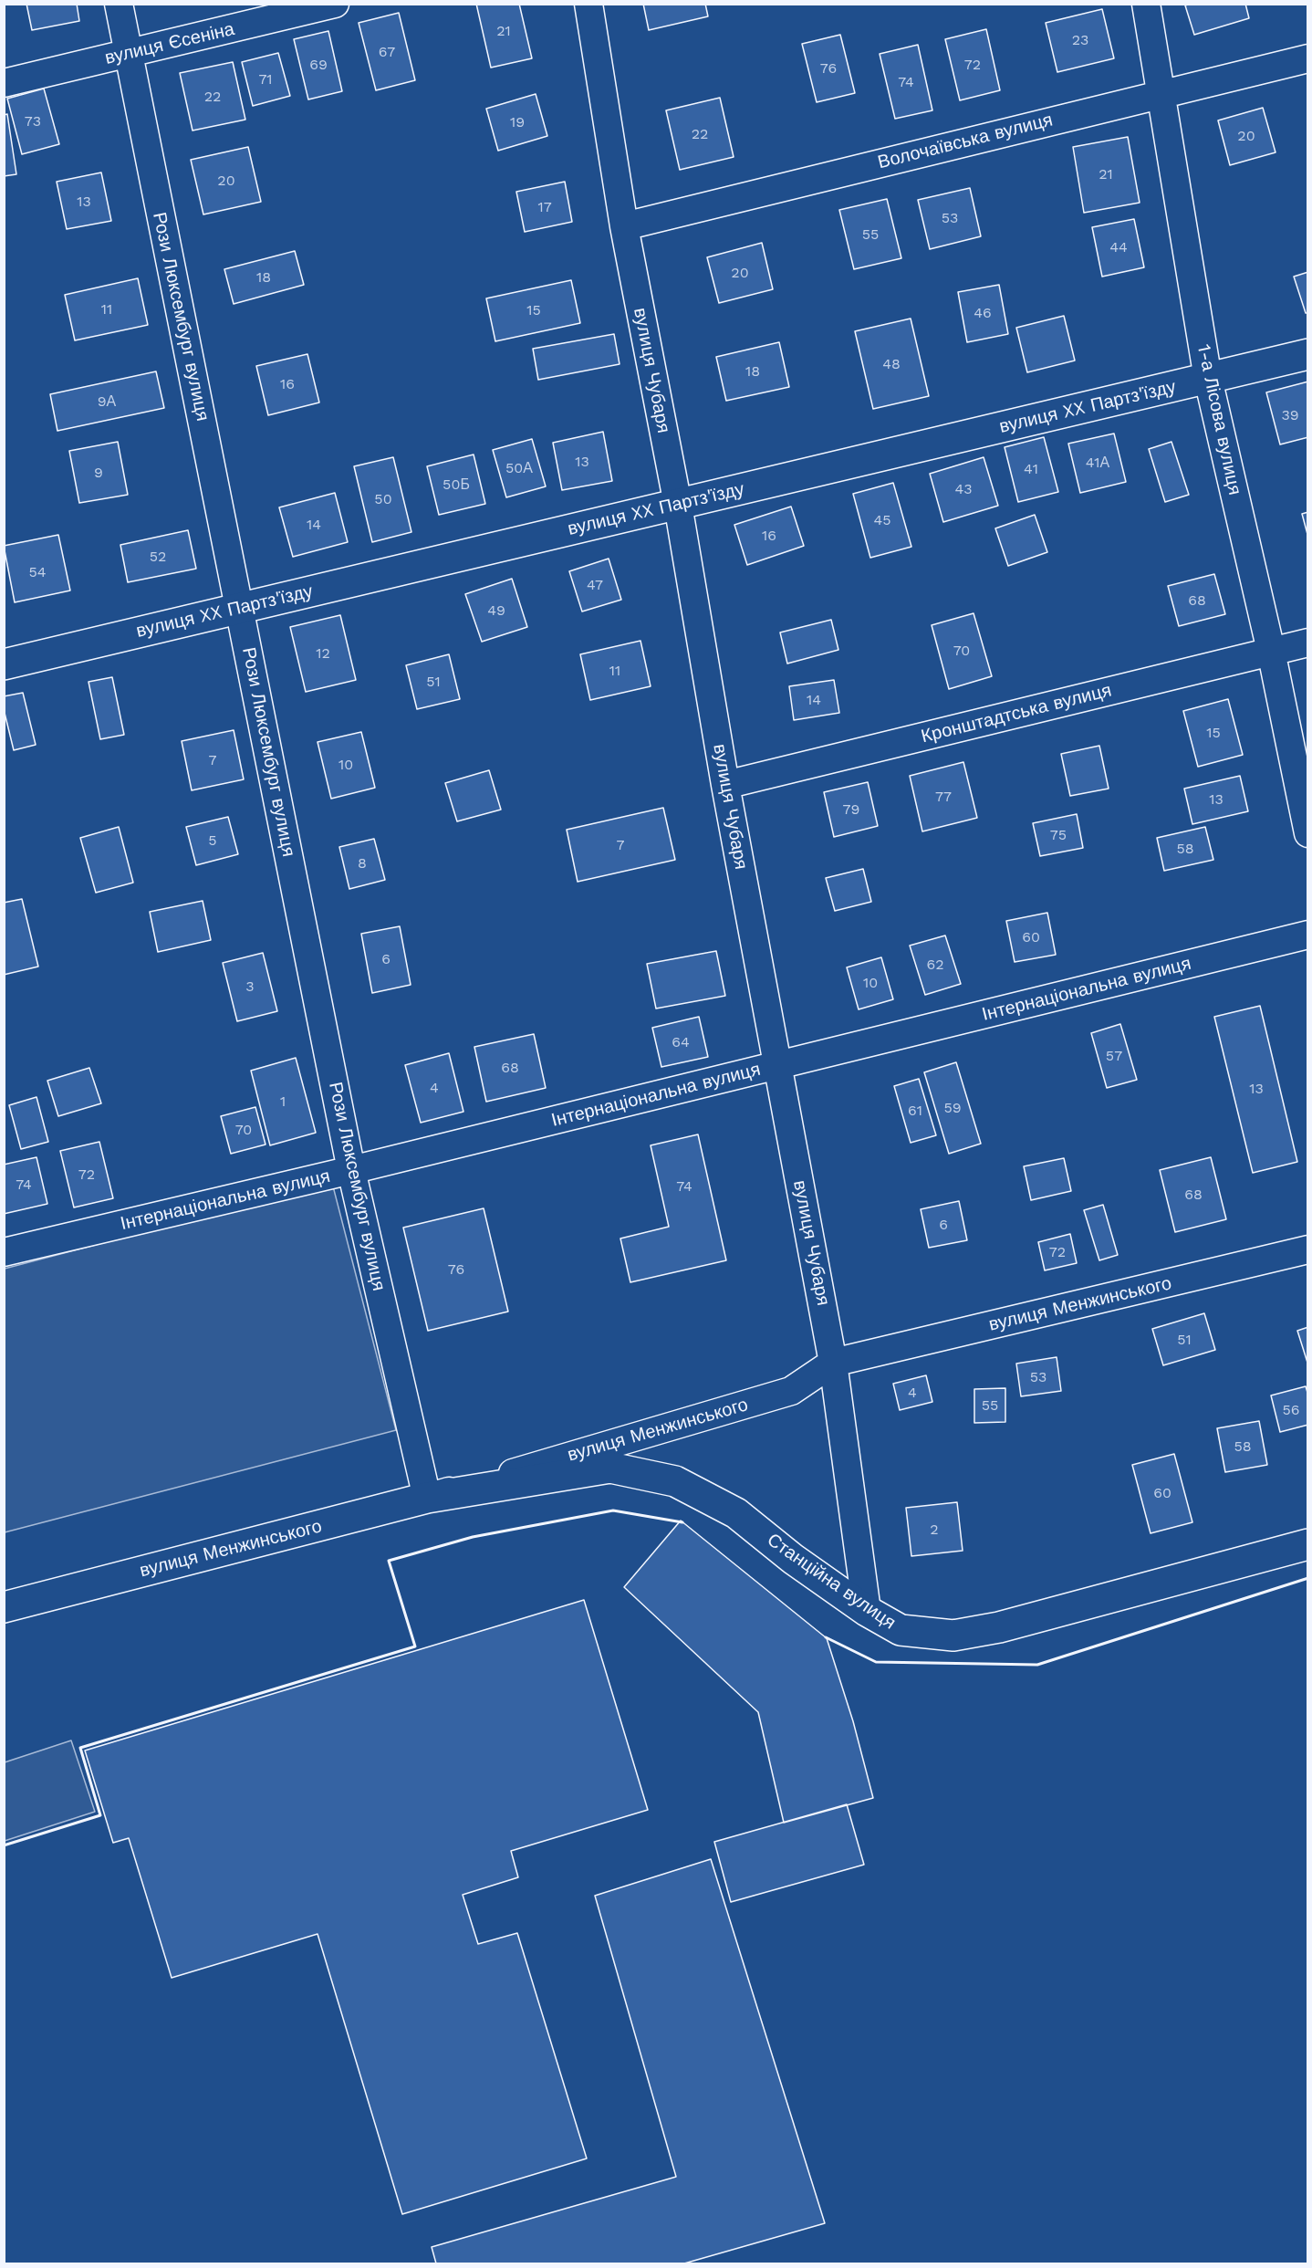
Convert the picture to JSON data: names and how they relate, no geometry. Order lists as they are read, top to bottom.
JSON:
{
  "streets": {
    "street": [
      "вулиця Єсеніна",
      "Волочаївська вулиця",
      "Рози Люксембург вулиця",
      "вулиця Чубаря",
      "вулиця XX Партз'їзду",
      "1-а Лісова вулиця",
      "Кронштадтська вулиця",
      "Інтернаціональна вулиця",
      "вулиця Менжинського",
      "Станційна вулиця"
    ]
  },
  "crossings": [
    ["вулиця Єсеніна", "Рози Люксембург вулиця"],
    ["Волочаївська вулиця", "вулиця Чубаря"],
    ["Волочаївська вулиця", "1-а Лісова вулиця"],
    ["Рози Люксембург вулиця", "вулиця XX Партз'їзду"],
    ["Рози Люксембург вулиця", "Інтернаціональна вулиця"],
    ["Рози Люксембург вулиця", "вулиця Менжинського"],
    ["Рози Люксембург вулиця", "Станційна вулиця"],
    ["вулиця Чубаря", "вулиця XX Партз'їзду"],
    ["вулиця Чубаря", "Кронштадтська вулиця"],
    ["вулиця Чубаря", "Інтернаціональна вулиця"],
    ["вулиця Чубаря", "вулиця Менжинського"],
    ["вулиця Чубаря", "Станційна вулиця"],
    ["вулиця XX Партз'їзду", "1-а Лісова вулиця"],
    ["1-а Лісова вулиця", "Кронштадтська вулиця"],
    ["вулиця Менжинського", "Станційна вулиця"]
  ],
  "house_numbers": [
    "21",
    "23",
    "67",
    "69",
    "72",
    "76",
    "71",
    "74",
    "22",
    "73",
    "19",
    "22",
    "20",
    "21",
    "20",
    "13",
    "17",
    "53",
    "55",
    "44",
    "20",
    "18",
    "11",
    "15",
    "46",
    "48",
    "18",
    "16",
    "9А",
    "39",
    "13",
    "41А",
    "50А",
    "41",
    "9",
    "50Б",
    "43",
    "50",
    "45",
    "14",
    "16",
    "52",
    "54",
    "47",
    "68",
    "49",
    "70",
    "12",
    "11",
    "51",
    "14",
    "15",
    "7",
    "10",
    "77",
    "13",
    "79",
    "75",
    "5",
    "7",
    "58",
    "8",
    "60",
    "6",
    "62",
    "10",
    "3",
    "64",
    "57",
    "68",
    "4",
    "13",
    "1",
    "59",
    "61",
    "70",
    "72",
    "74",
    "74",
    "68",
    "6",
    "72",
    "76",
    "51",
    "53",
    "4",
    "55",
    "56",
    "58",
    "60",
    "2"
  ]
}
